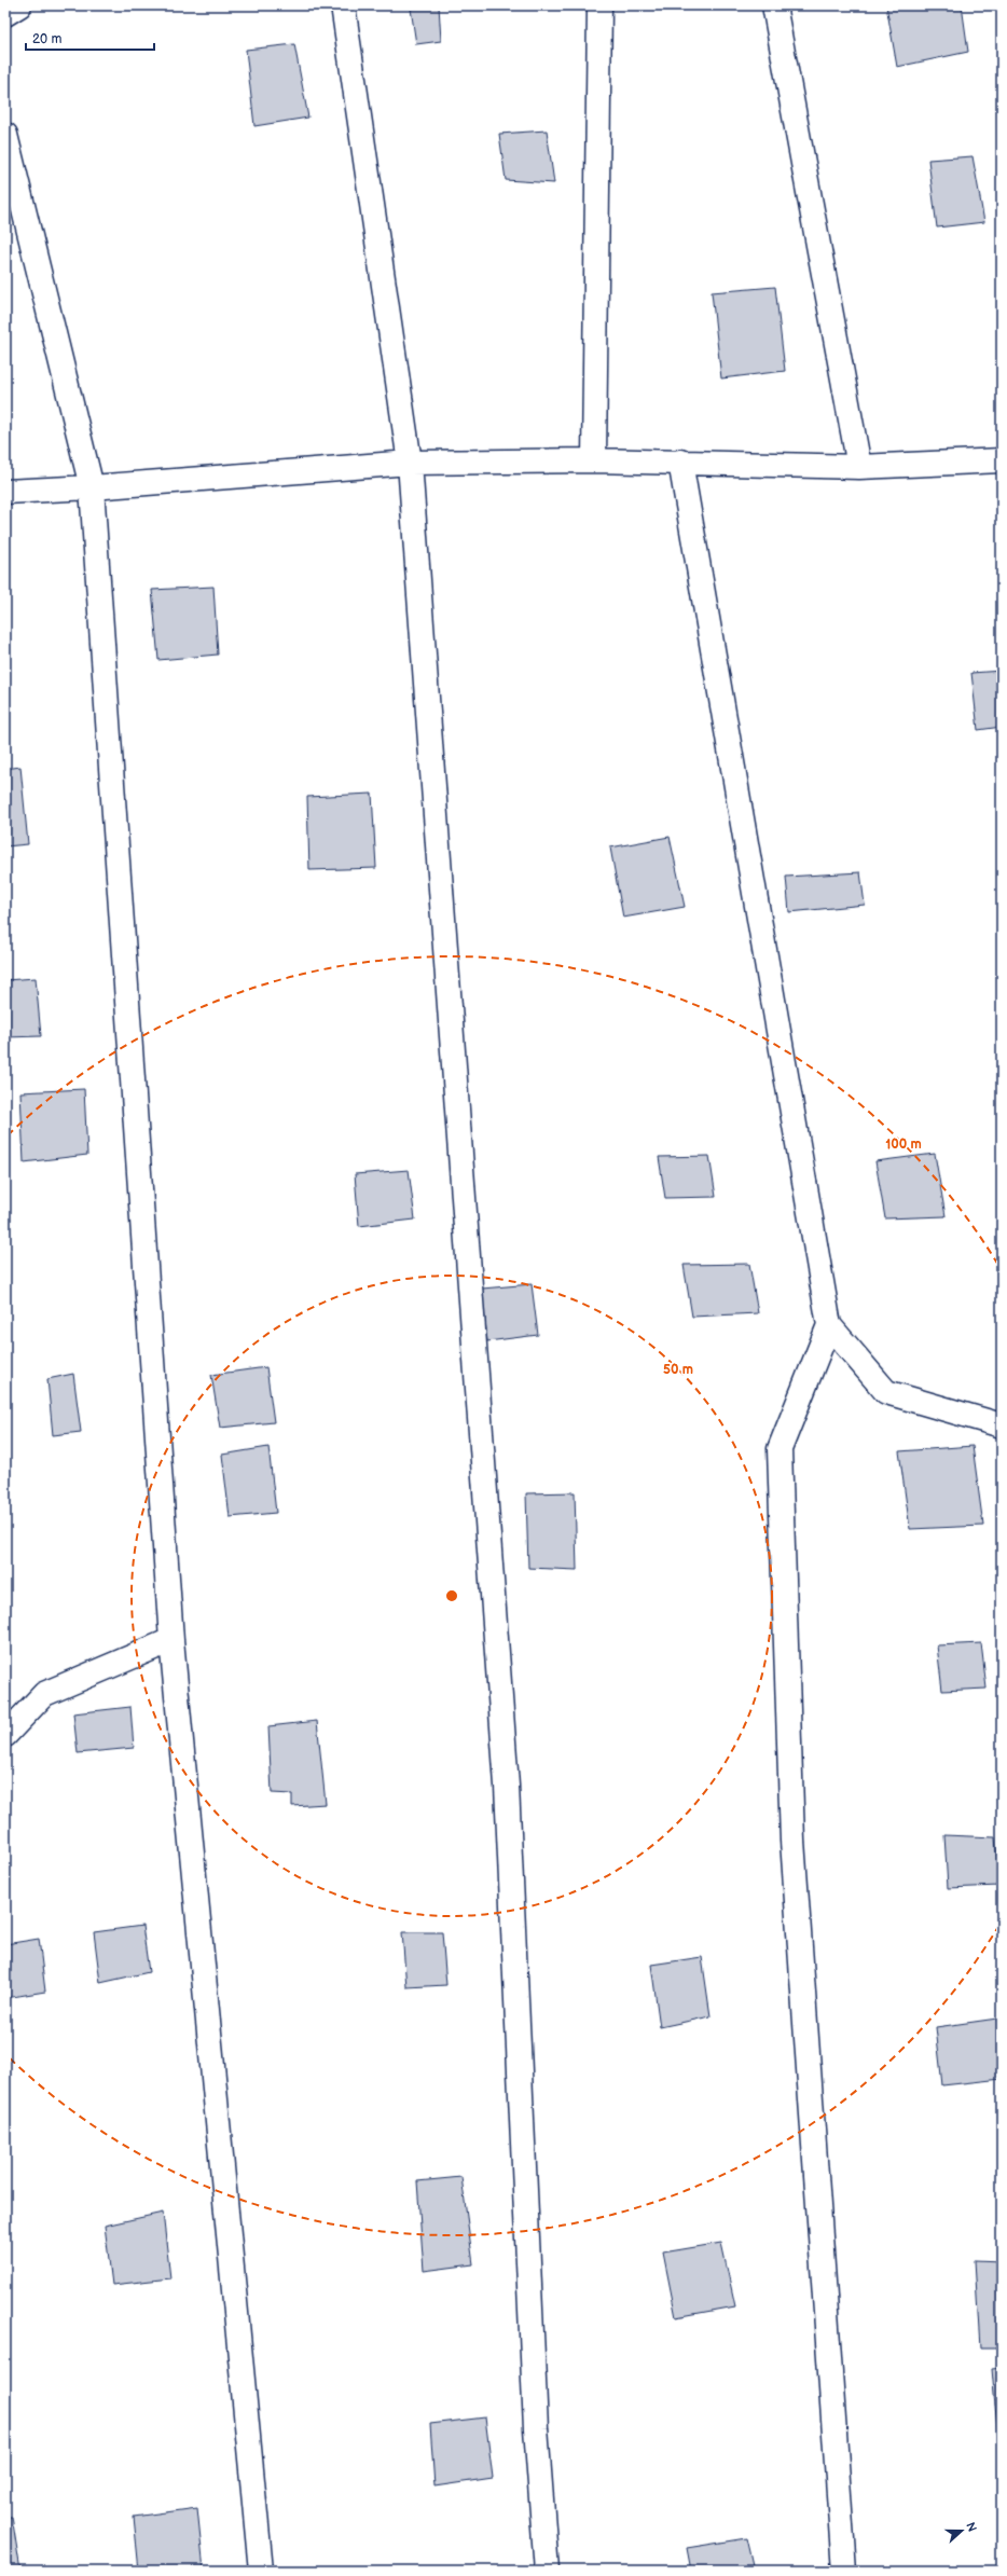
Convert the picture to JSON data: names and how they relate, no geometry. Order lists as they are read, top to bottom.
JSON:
{
  "scale_bar": "20 m",
  "north": "right",
  "rings": ["100 m", "50 m"]
}
